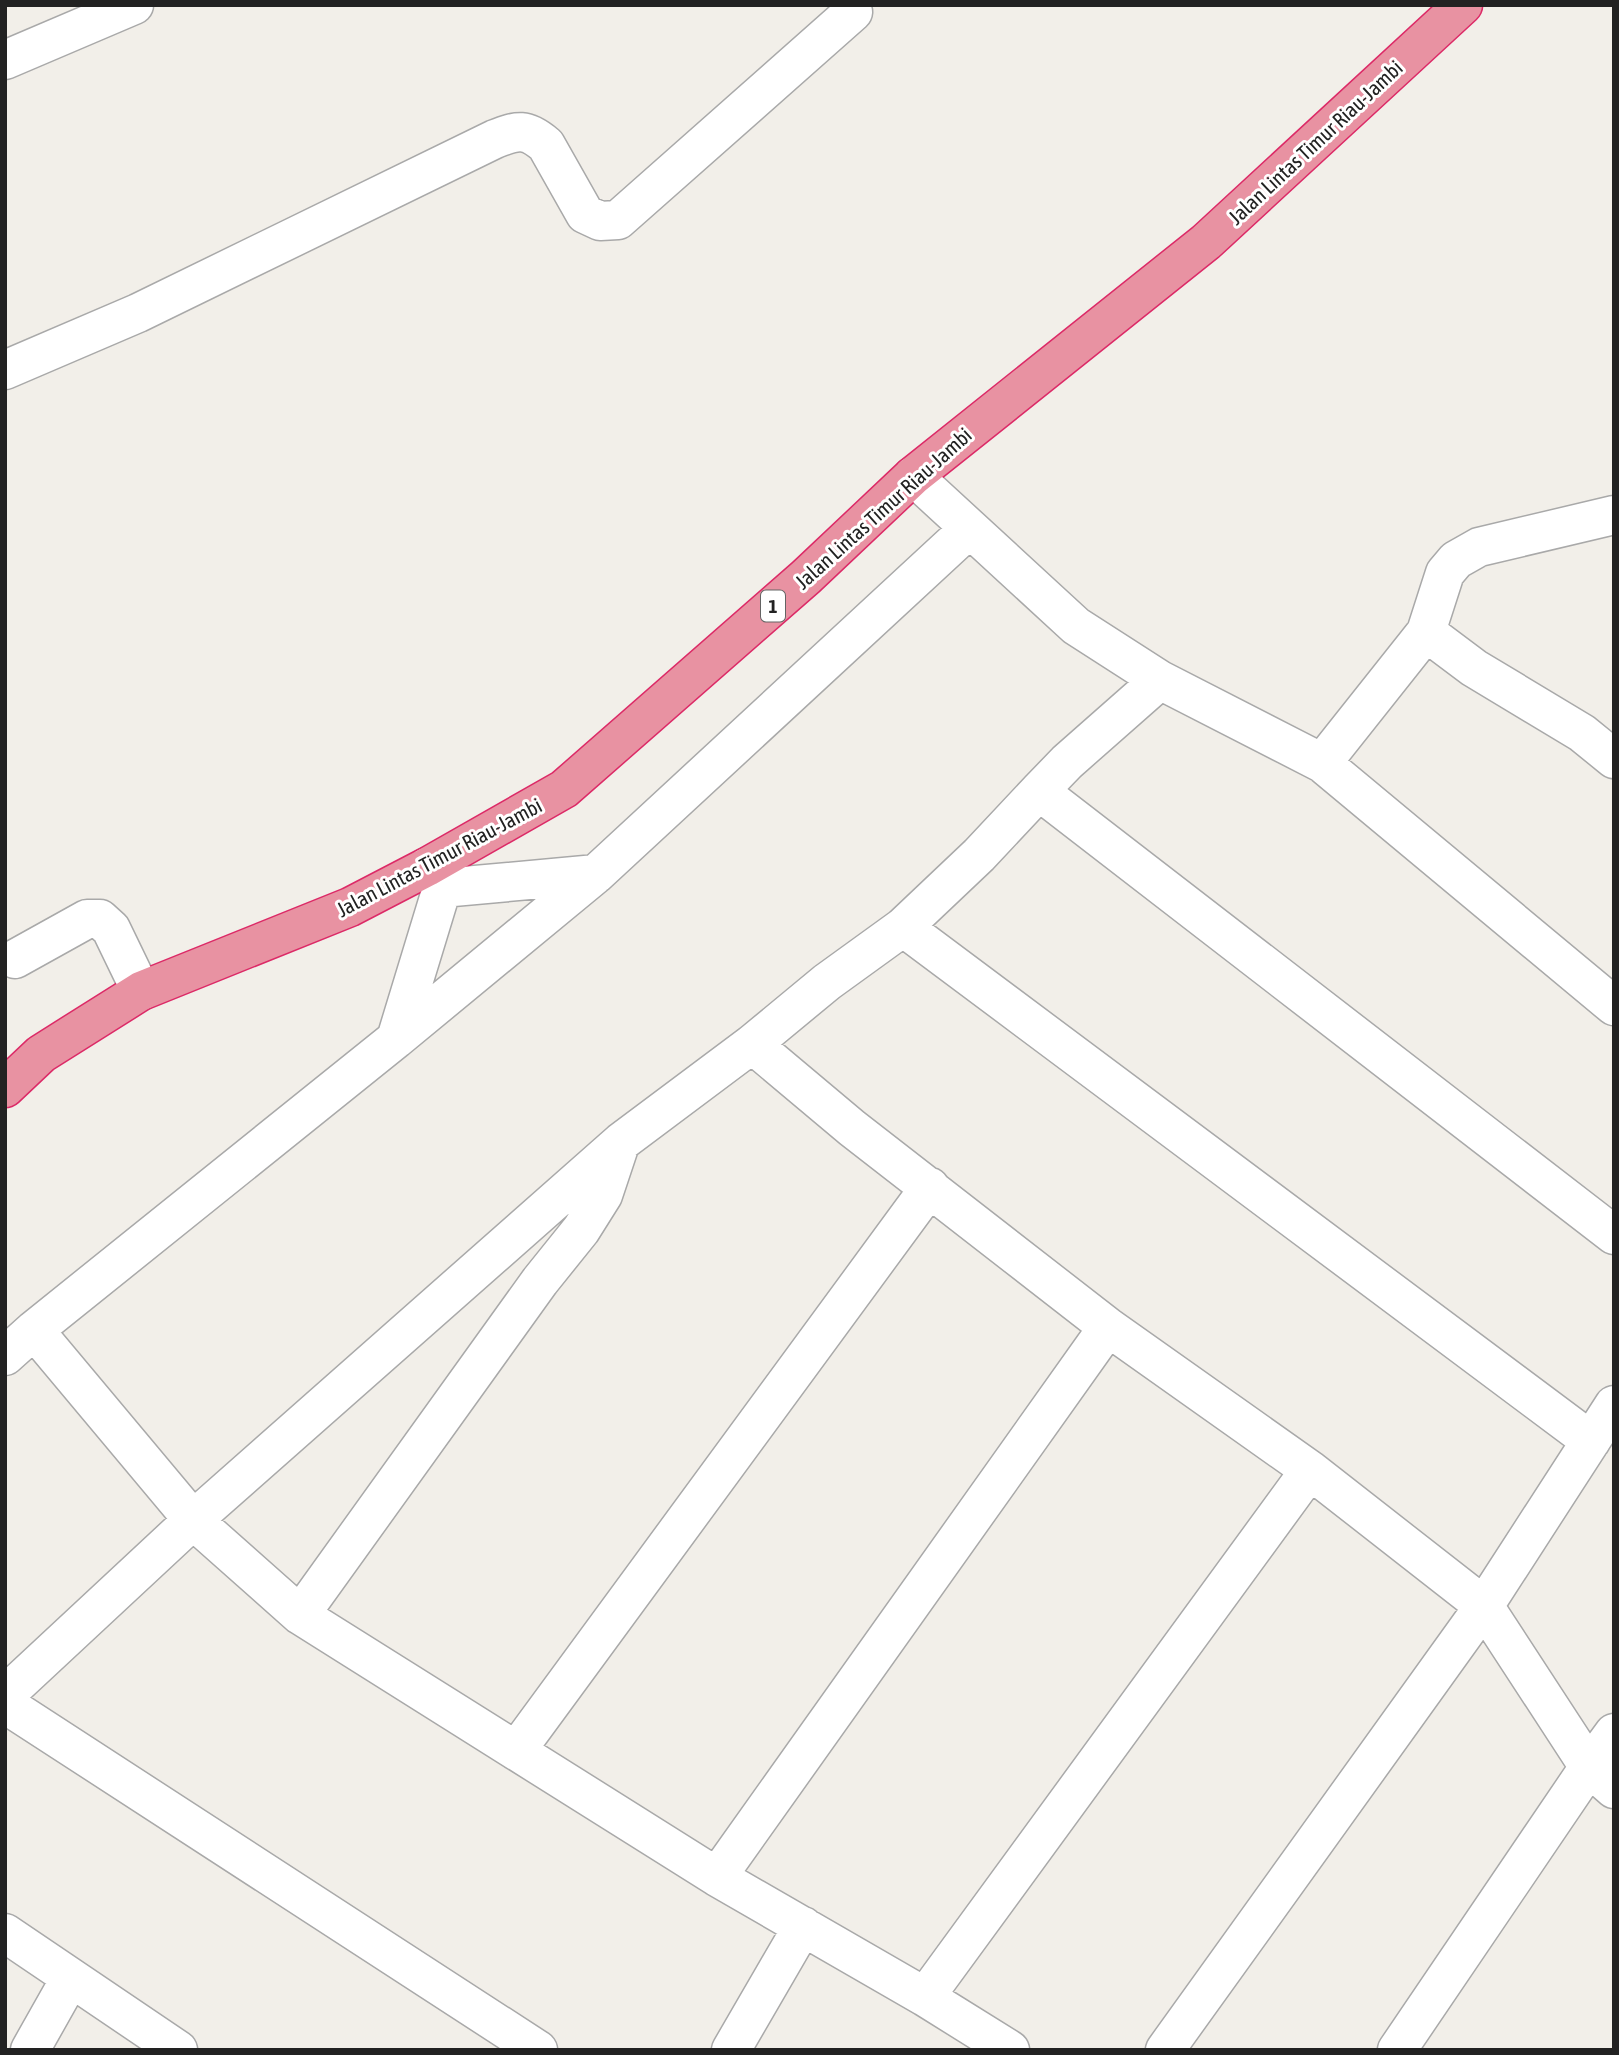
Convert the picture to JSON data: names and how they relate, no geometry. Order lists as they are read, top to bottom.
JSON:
{
  "streets": {
    "highway": ["Jalan Lintas Timur Riau-Jambi", "1"]
  }
}
